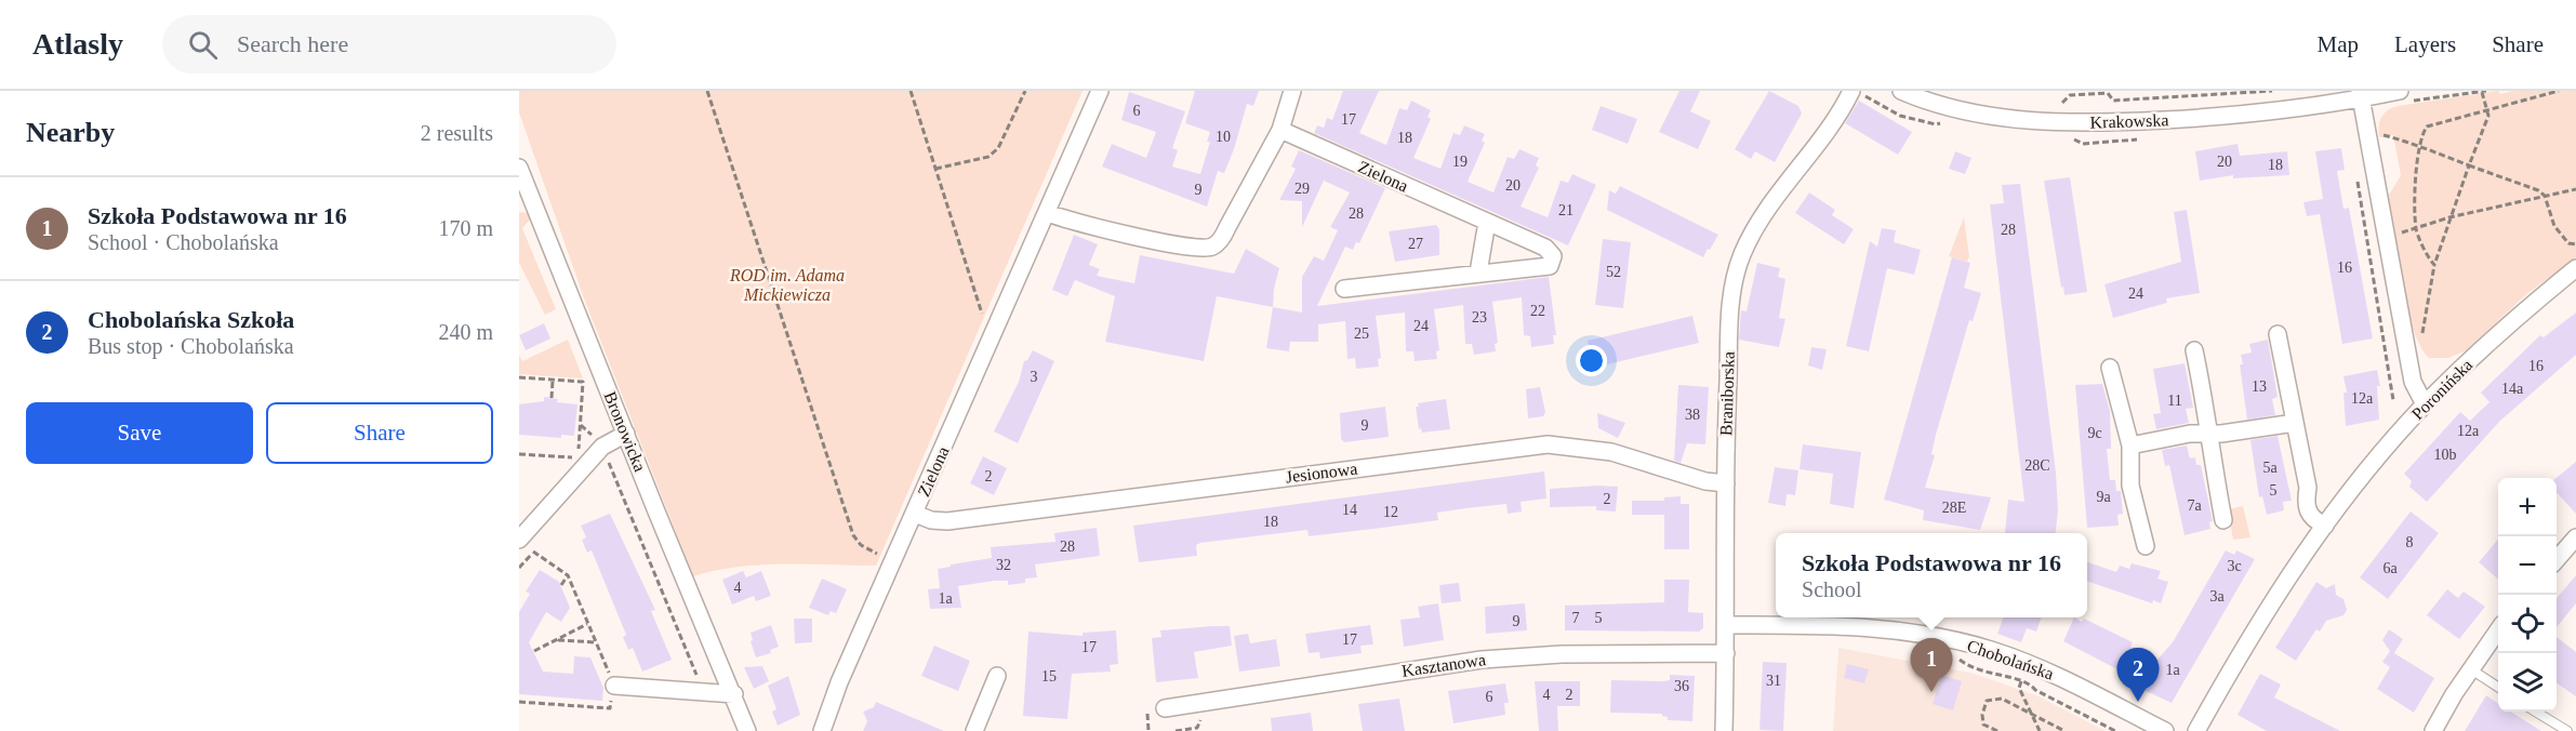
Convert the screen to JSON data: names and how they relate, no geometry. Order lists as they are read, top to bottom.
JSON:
{
  "streets": {
    "street": [
      "Krakowska",
      "Zielona",
      "Poronińska",
      "Braniborska",
      "Bronowicka",
      "Jesionowa",
      "Chobolańska",
      "Kasztanowa"
    ]
  },
  "crossings": [
    ["Zielona", "Jesionowa"],
    ["Braniborska", "Jesionowa"],
    ["Braniborska", "Chobolańska"],
    ["Braniborska", "Kasztanowa"]
  ],
  "parks": ["ROD im. Adama Mickiewicza"],
  "house_numbers": [
    "6",
    "17",
    "10",
    "18",
    "19",
    "20",
    "18",
    "20",
    "29",
    "9",
    "21",
    "28",
    "28",
    "27",
    "16",
    "52",
    "24",
    "22",
    "23",
    "24",
    "25",
    "16",
    "3",
    "13",
    "14a",
    "12a",
    "11",
    "38",
    "9",
    "12a",
    "9c",
    "10b",
    "28C",
    "5a",
    "2",
    "5",
    "9a",
    "2",
    "7a",
    "28E",
    "14",
    "12",
    "18",
    "8",
    "28",
    "32",
    "3c",
    "6a",
    "4",
    "3a",
    "1a",
    "7",
    "5",
    "9",
    "17",
    "17",
    "1a",
    "15",
    "31",
    "36",
    "4",
    "2",
    "6"
  ],
  "page": {
    "header": "Atlasly",
    "search": "Search here",
    "nav": ["Map", "Layers", "Share"],
    "heading": ["Nearby", "2 results"],
    "list": [
      {
        "mark": "1",
        "name": "Szkoła Podstawowa nr 16",
        "note": "School · Chobolańska",
        "value": "170 m"
      },
      {
        "mark": "2",
        "name": "Chobolańska Szkoła",
        "note": "Bus stop · Chobolańska",
        "value": "240 m"
      }
    ],
    "buttons": ["Save", "Share"],
    "map_buttons": ["+", "−"],
    "popup": ["Szkoła Podstawowa nr 16", "School"],
    "pins": ["1", "2"]
  }
}
